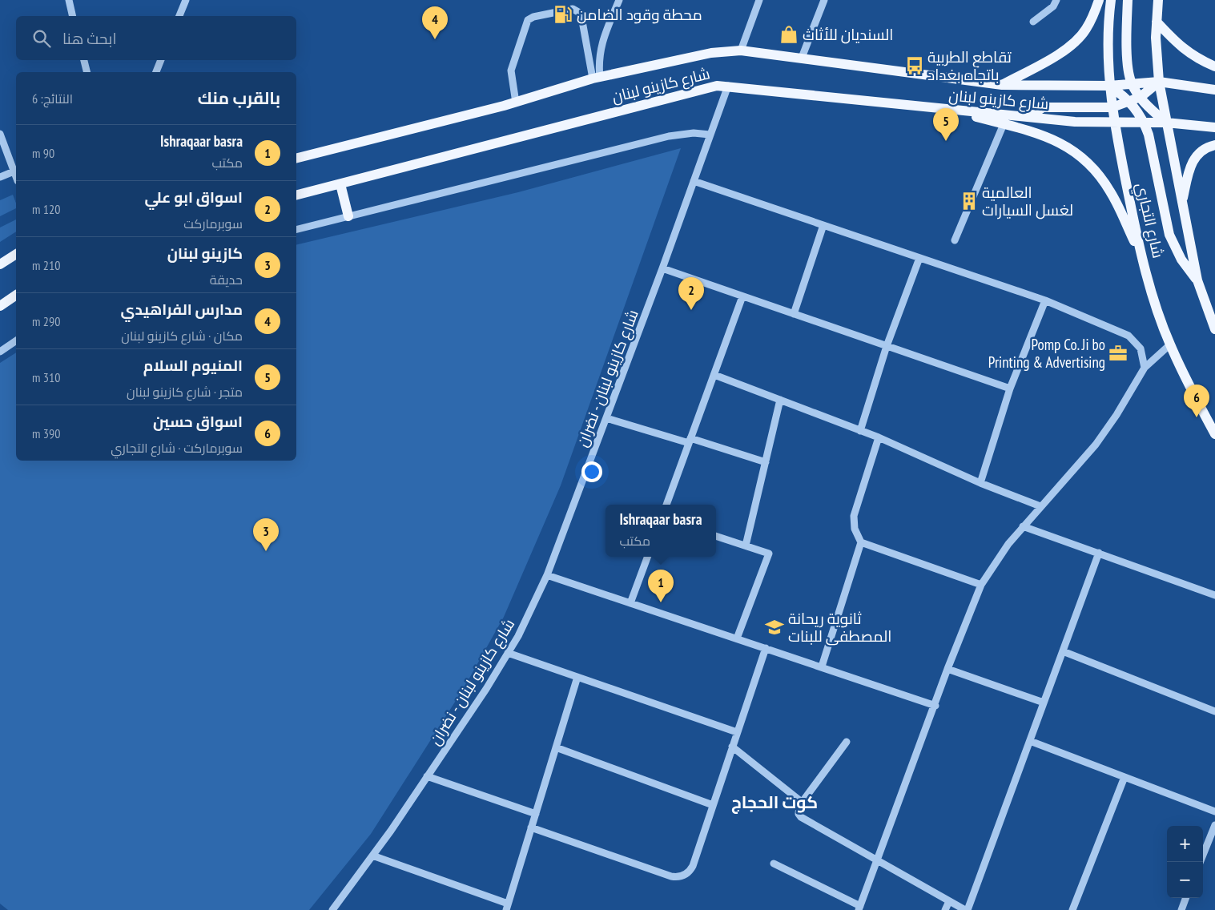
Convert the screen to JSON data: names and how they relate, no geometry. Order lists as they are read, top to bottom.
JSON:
{
  "streets": {
    "main road": ["شارع كازينو لبنان", "شارع التجاري"],
    "street": ["شارع كازينو لبنان - نضران"]
  },
  "crossings": [
    ["شارع كازينو لبنان", "شارع التجاري"],
    ["شارع كازينو لبنان", "شارع كازينو لبنان - نضران"]
  ],
  "districts": ["كوت الحجاج"],
  "places": {
    "fuel station": ["محطة وقود الضامن"],
    "shop": ["السنديان للأثاث"],
    "bus stop": ["تقاطع الطربية باتجاه بغداد"],
    "building": ["العالمية لغسل السيارات"],
    "office": ["Pomp Co. Ji bo Printing & Advertising"],
    "school or university": ["ثانوية ريحانة المصطفى للبنات"]
  },
  "page": {
    "pins": [
      "4",
      "5",
      "2",
      "6",
      "3",
      "1"
    ],
    "search": "ابحث هنا",
    "heading": ["بالقرب منك", "النتائج: 6"],
    "list": [
      {
        "mark": "1",
        "name": "Ishraqaar basra",
        "note": "مكتب",
        "value": "90 m"
      },
      {
        "mark": "2",
        "name": "اسواق ابو علي",
        "note": "سوبرماركت",
        "value": "120 m"
      },
      {
        "mark": "3",
        "name": "كازينو لبنان",
        "note": "حديقة",
        "value": "210 m"
      },
      {
        "mark": "4",
        "name": "مدارس الفراهيدي",
        "note": "مكان · شارع كازينو لبنان",
        "value": "290 m"
      },
      {
        "mark": "5",
        "name": "المنيوم السلام",
        "note": "متجر · شارع كازينو لبنان",
        "value": "310 m"
      },
      {
        "mark": "6",
        "name": "اسواق حسين",
        "note": "سوبرماركت · شارع التجاري",
        "value": "390 m"
      }
    ],
    "popup": ["Ishraqaar basra", "مكتب"],
    "map_buttons": ["+", "−"]
  }
}
